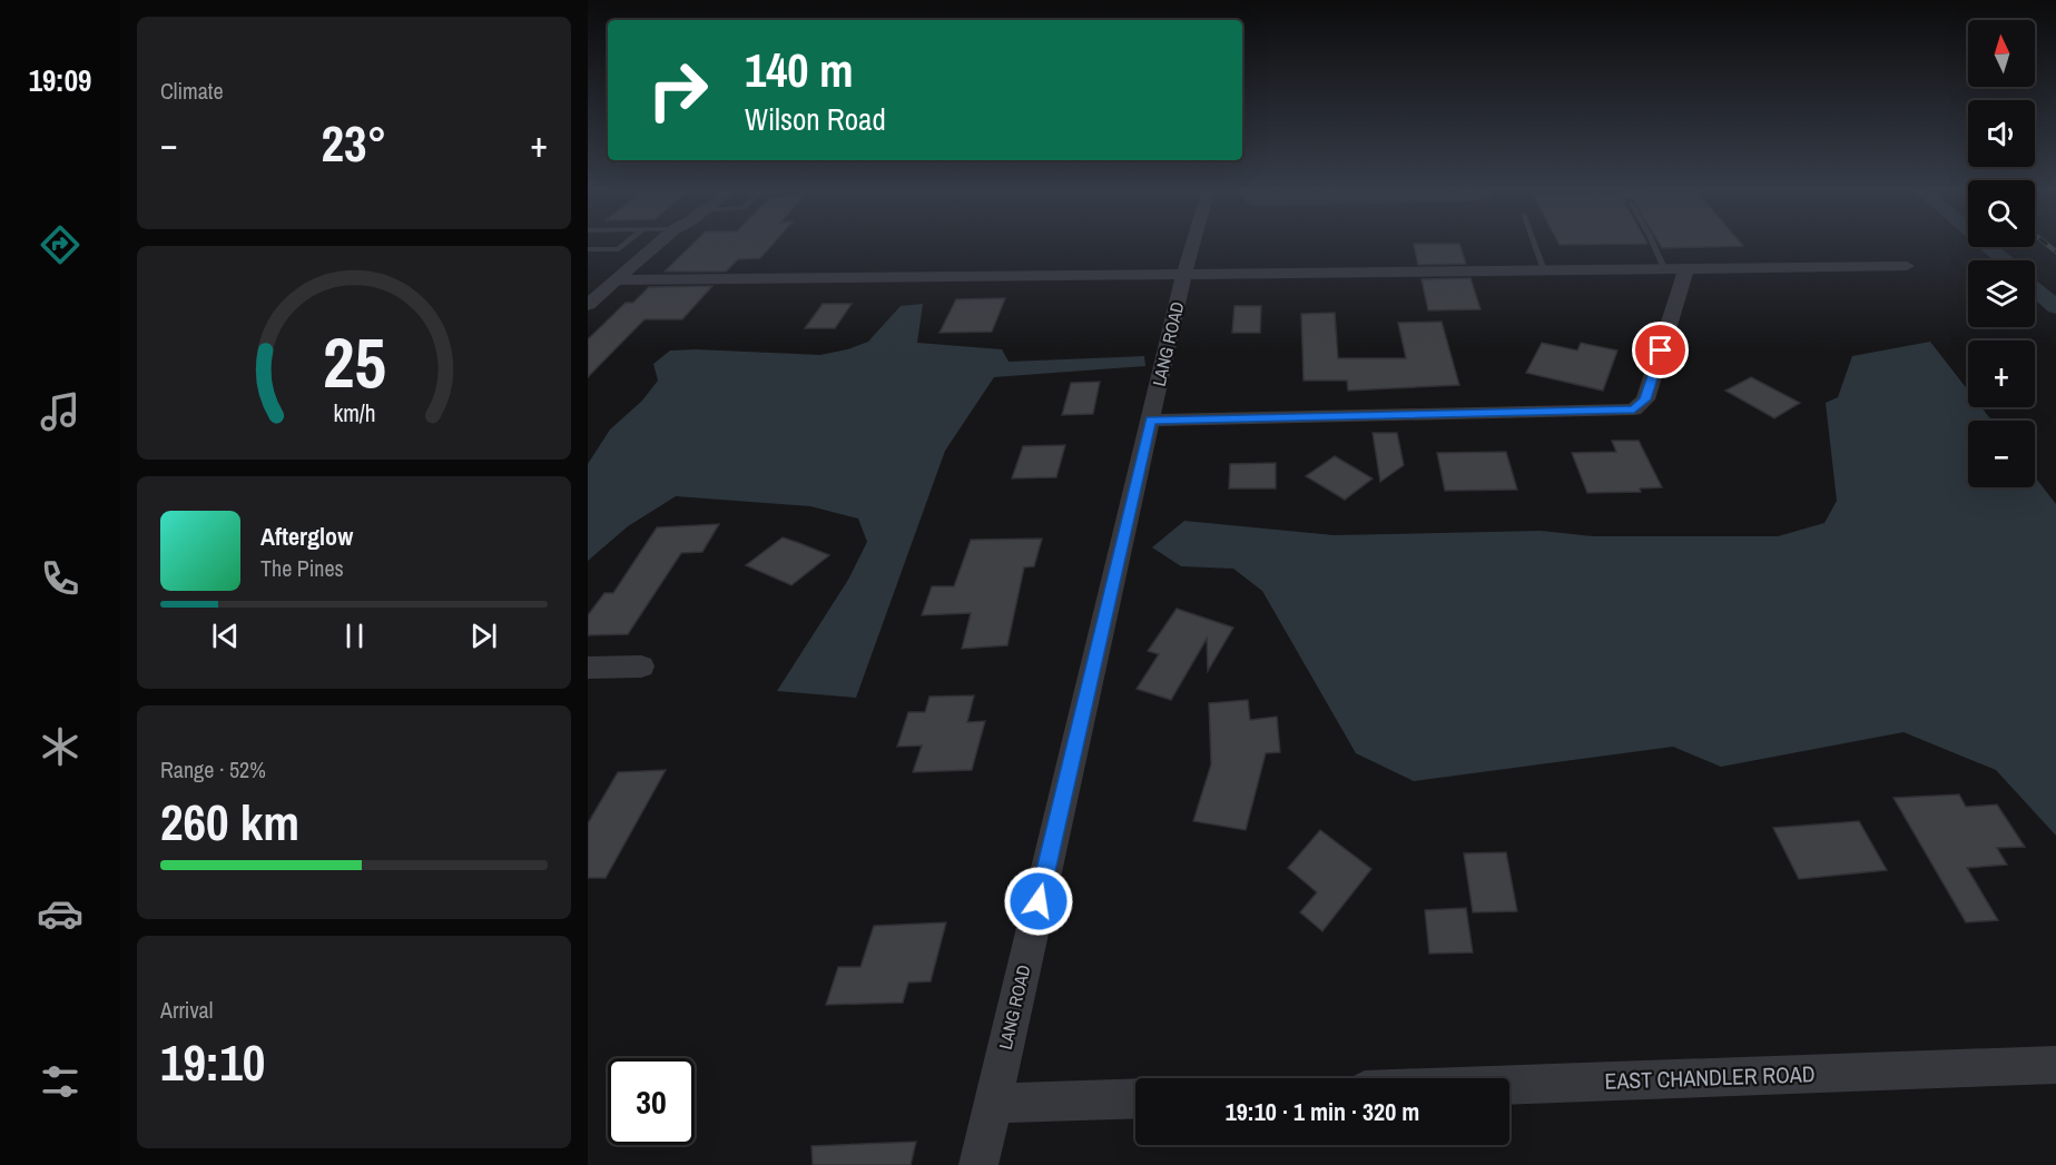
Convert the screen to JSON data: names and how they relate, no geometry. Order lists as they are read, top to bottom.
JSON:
{
  "streets": {
    "street": ["LANG ROAD", "EAST CHANDLER ROAD"]
  },
  "north": "top",
  "page": {
    "tabs": "19:09",
    "tile": [
      "Climate",
      ["Range · 52%", "260 km"],
      ["Arrival", "19:10"]
    ],
    "map_buttons": ["+", "−"],
    "turn": ["140 m", "Wilson Road"],
    "heat": ["−", "23°", "+"],
    "song": ["Afterglow", "The Pines"],
    "limit": "30",
    "trip": "19:10 · 1 min · 320 m",
    "gauge": ["25", "km/h"]
  }
}
